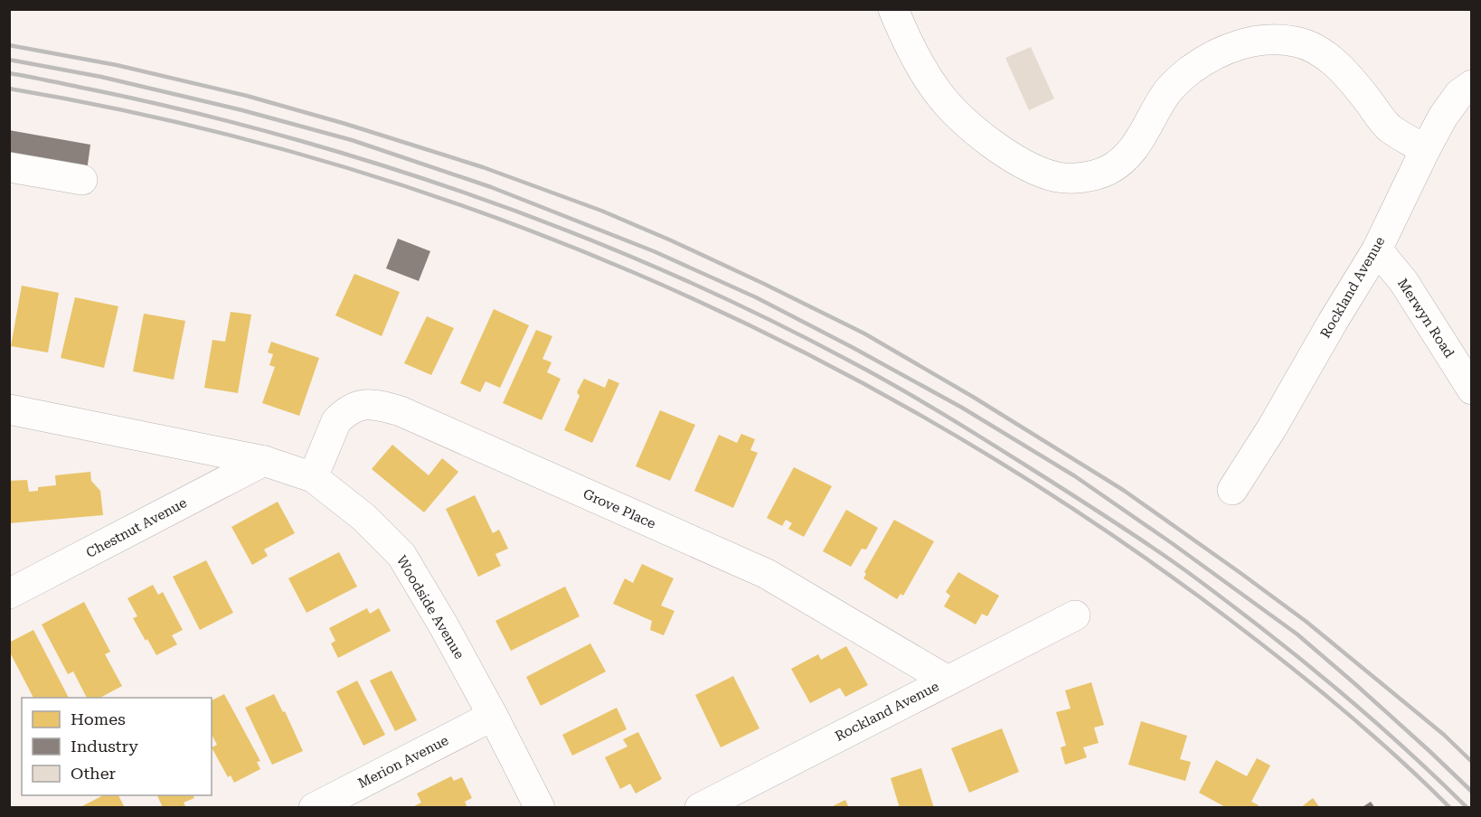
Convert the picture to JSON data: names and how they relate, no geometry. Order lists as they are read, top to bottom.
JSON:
{
  "streets": {
    "street": [
      "Rockland Avenue",
      "Merwyn Road",
      "Grove Place",
      "Chestnut Avenue",
      "Woodside Avenue",
      "Merion Avenue"
    ]
  },
  "crossings": [
    ["Rockland Avenue", "Merwyn Road"],
    ["Rockland Avenue", "Grove Place"],
    ["Grove Place", "Woodside Avenue"],
    ["Chestnut Avenue", "Woodside Avenue"],
    ["Woodside Avenue", "Merion Avenue"]
  ],
  "legend": ["Homes", "Industry", "Other"]
}
